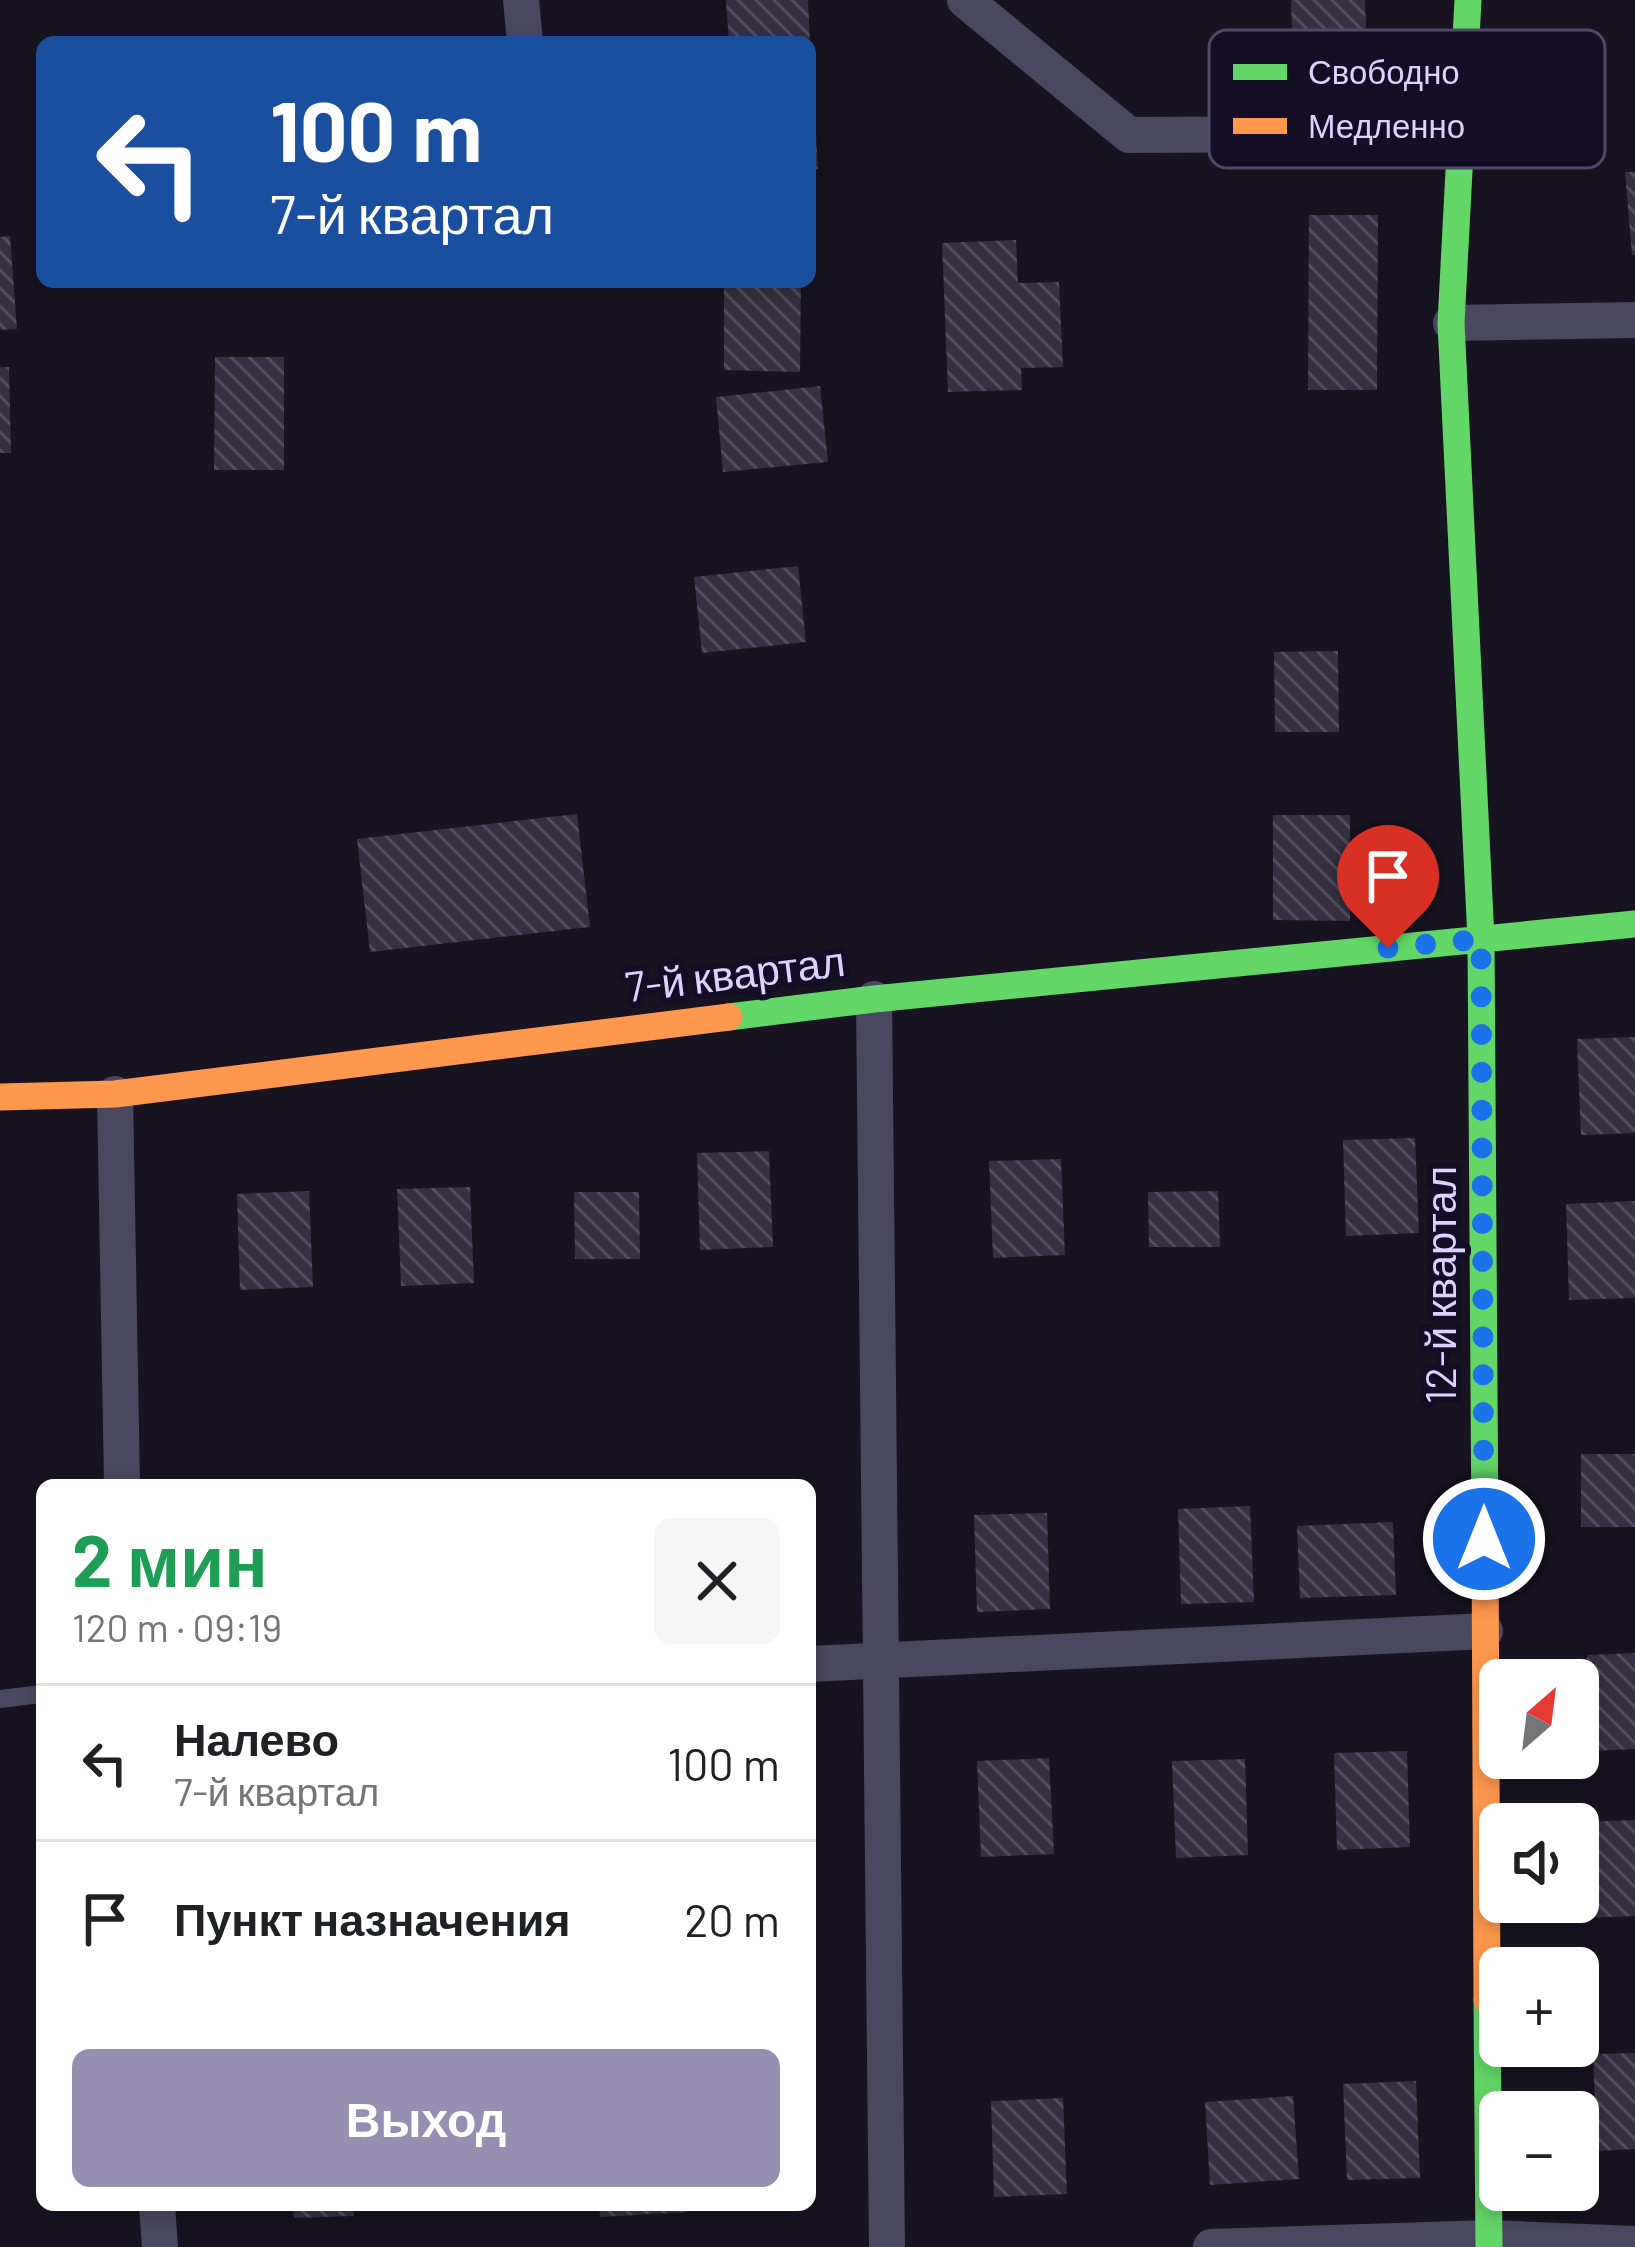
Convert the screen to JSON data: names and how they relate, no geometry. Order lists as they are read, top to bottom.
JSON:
{
  "streets": {
    "street": ["7-й квартал", "12-й квартал"]
  },
  "crossings": [
    ["7-й квартал", "12-й квартал"]
  ],
  "legend": ["Свободно", "Медленно"],
  "north": "top right",
  "page": {
    "turn": ["100 m", "7-й квартал"],
    "heading": ["2 мин", "120 m · 09:19"],
    "map_buttons": ["+", "−"],
    "list": [
      {
        "name": "Налево",
        "note": "7-й квартал",
        "value": "100 m"
      },
      {
        "name": "Пункт назначения",
        "value": "20 m"
      }
    ],
    "buttons": "Выход"
  }
}
